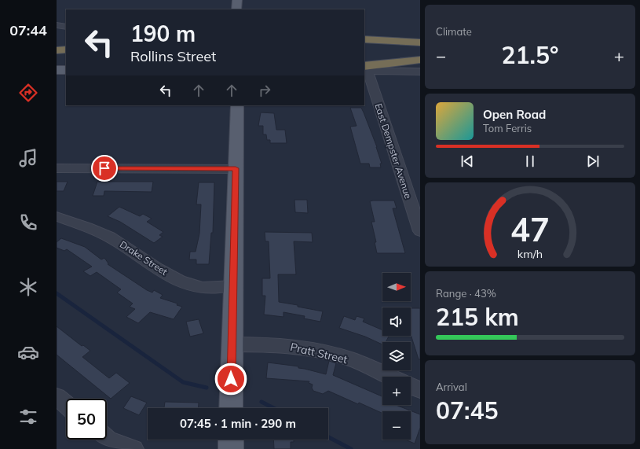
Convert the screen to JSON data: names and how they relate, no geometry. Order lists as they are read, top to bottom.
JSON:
{
  "streets": {
    "street": ["East Dempster Avenue", "Drake Street", "Pratt Street"]
  },
  "north": "right",
  "page": {
    "tabs": "07:44",
    "tile": [
      "Climate",
      ["Range · 43%", "215 km"],
      ["Arrival", "07:45"]
    ],
    "turn": ["190 m", "Rollins Street"],
    "heat": ["−", "21.5°", "+"],
    "song": ["Open Road", "Tom Ferris"],
    "map_buttons": ["+", "−"],
    "limit": "50",
    "trip": "07:45 · 1 min · 290 m",
    "gauge": ["47", "km/h"]
  }
}
